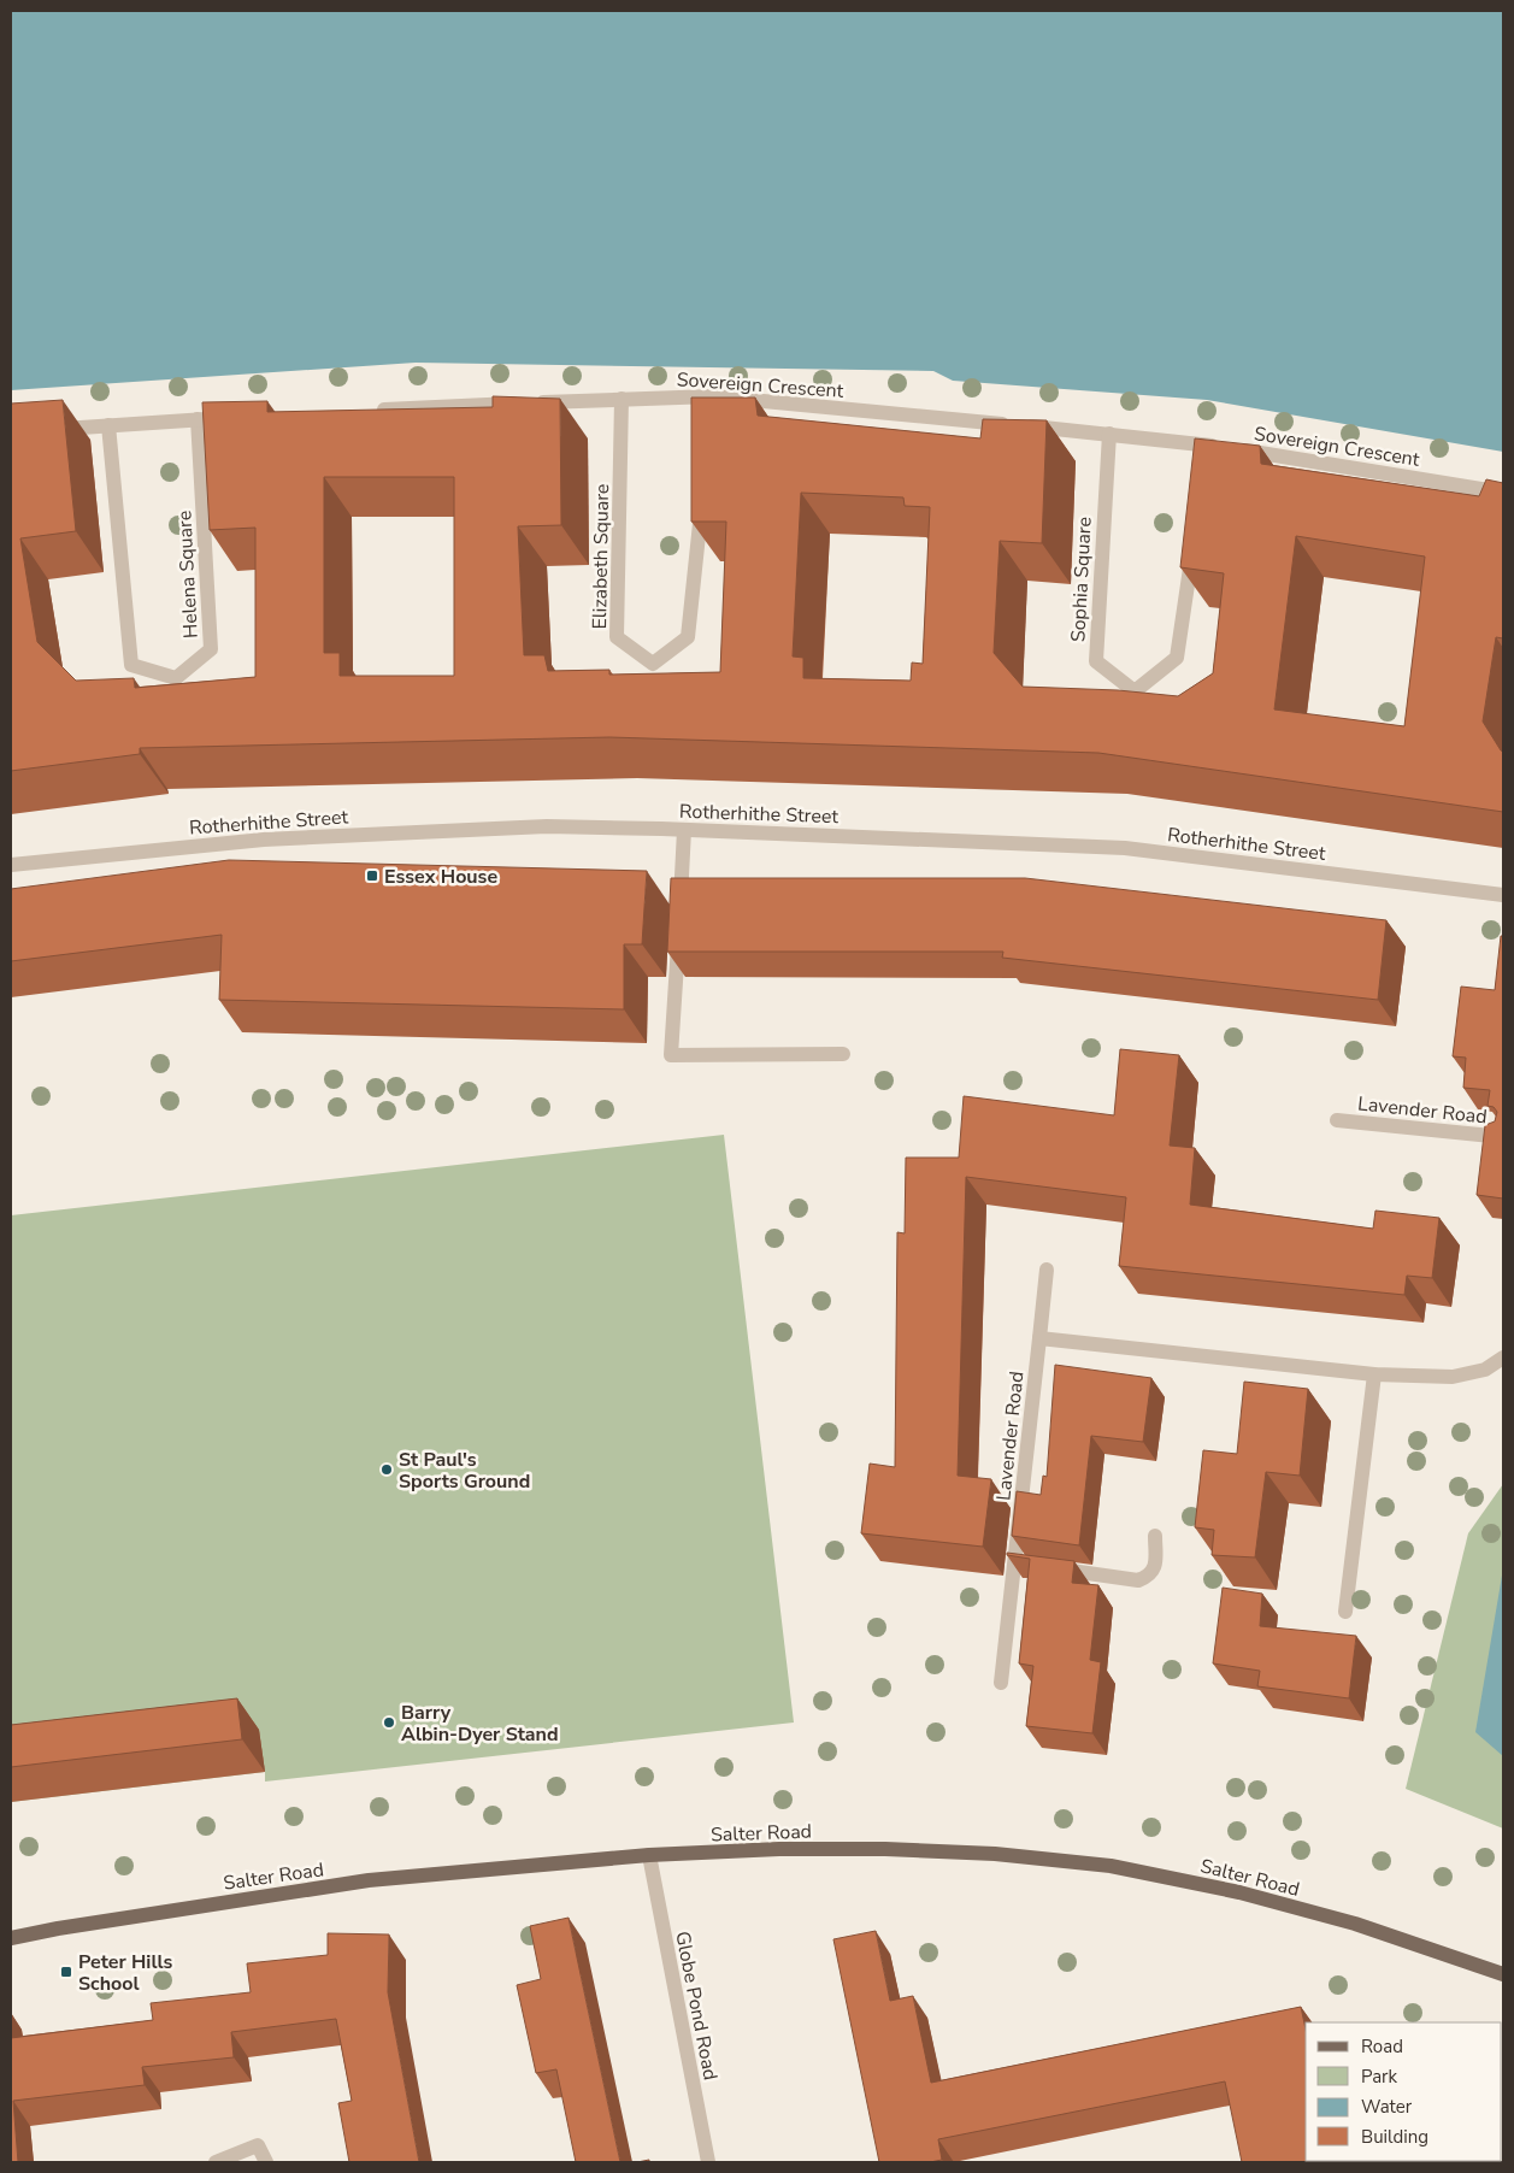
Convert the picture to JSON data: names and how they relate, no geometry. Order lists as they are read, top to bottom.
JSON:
{
  "streets": {
    "main road": ["Salter Road"],
    "street": [
      "Sovereign Crescent",
      "Elizabeth Square",
      "Helena Square",
      "Sophia Square",
      "Rotherhithe Street",
      "Lavender Road",
      "Globe Pond Road"
    ]
  },
  "crossings": [
    ["Sovereign Crescent", "Elizabeth Square"],
    ["Sovereign Crescent", "Sophia Square"],
    ["Salter Road", "Globe Pond Road"]
  ],
  "places": {
    "transit": ["Essex House", "Peter Hills School"],
    "other": ["St Paul's Sports Ground", "Barry Albin-Dyer Stand"]
  },
  "legend": [
    "Road",
    "Park",
    "Water",
    "Building"
  ]
}
